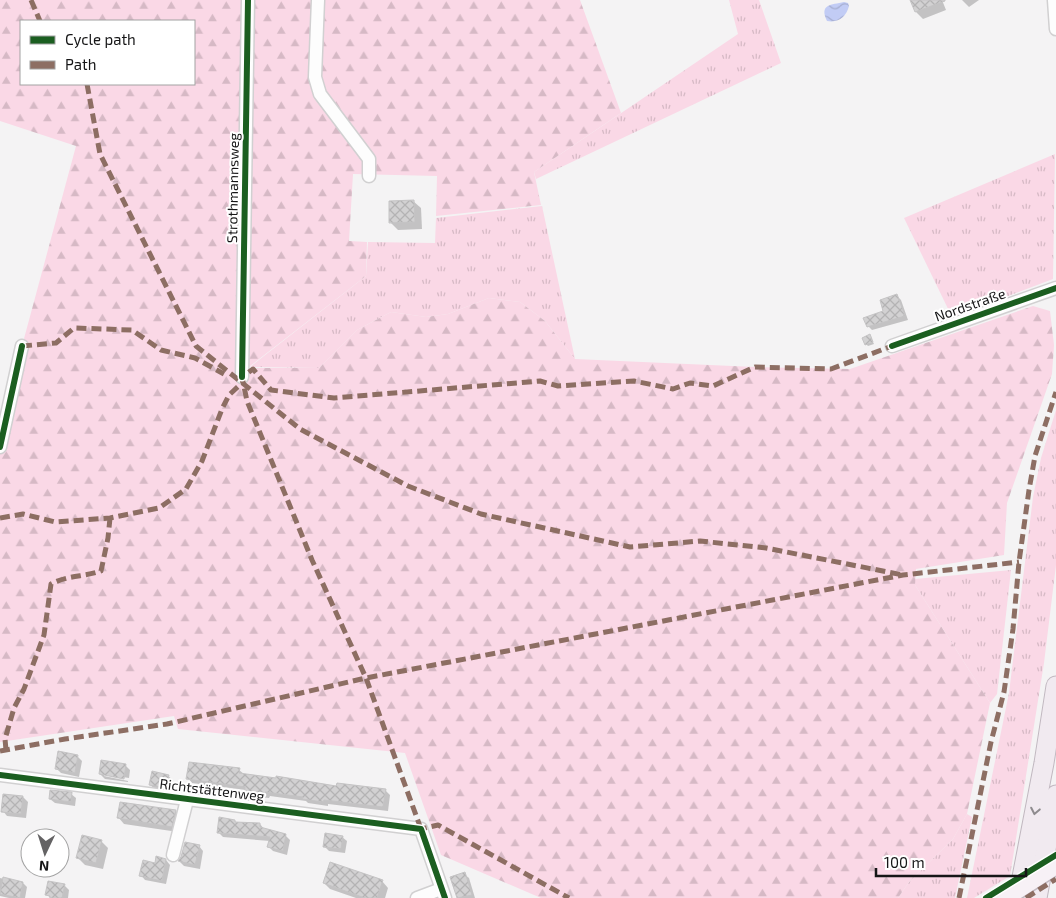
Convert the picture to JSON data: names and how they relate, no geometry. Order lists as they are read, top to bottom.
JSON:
{
  "streets": {
    "street": ["Strothmannsweg", "Nordstraße", "Richtstättenweg"]
  },
  "legend": ["Cycle path", "Path"],
  "scale_bar": "100 m",
  "north": "bottom"
}
